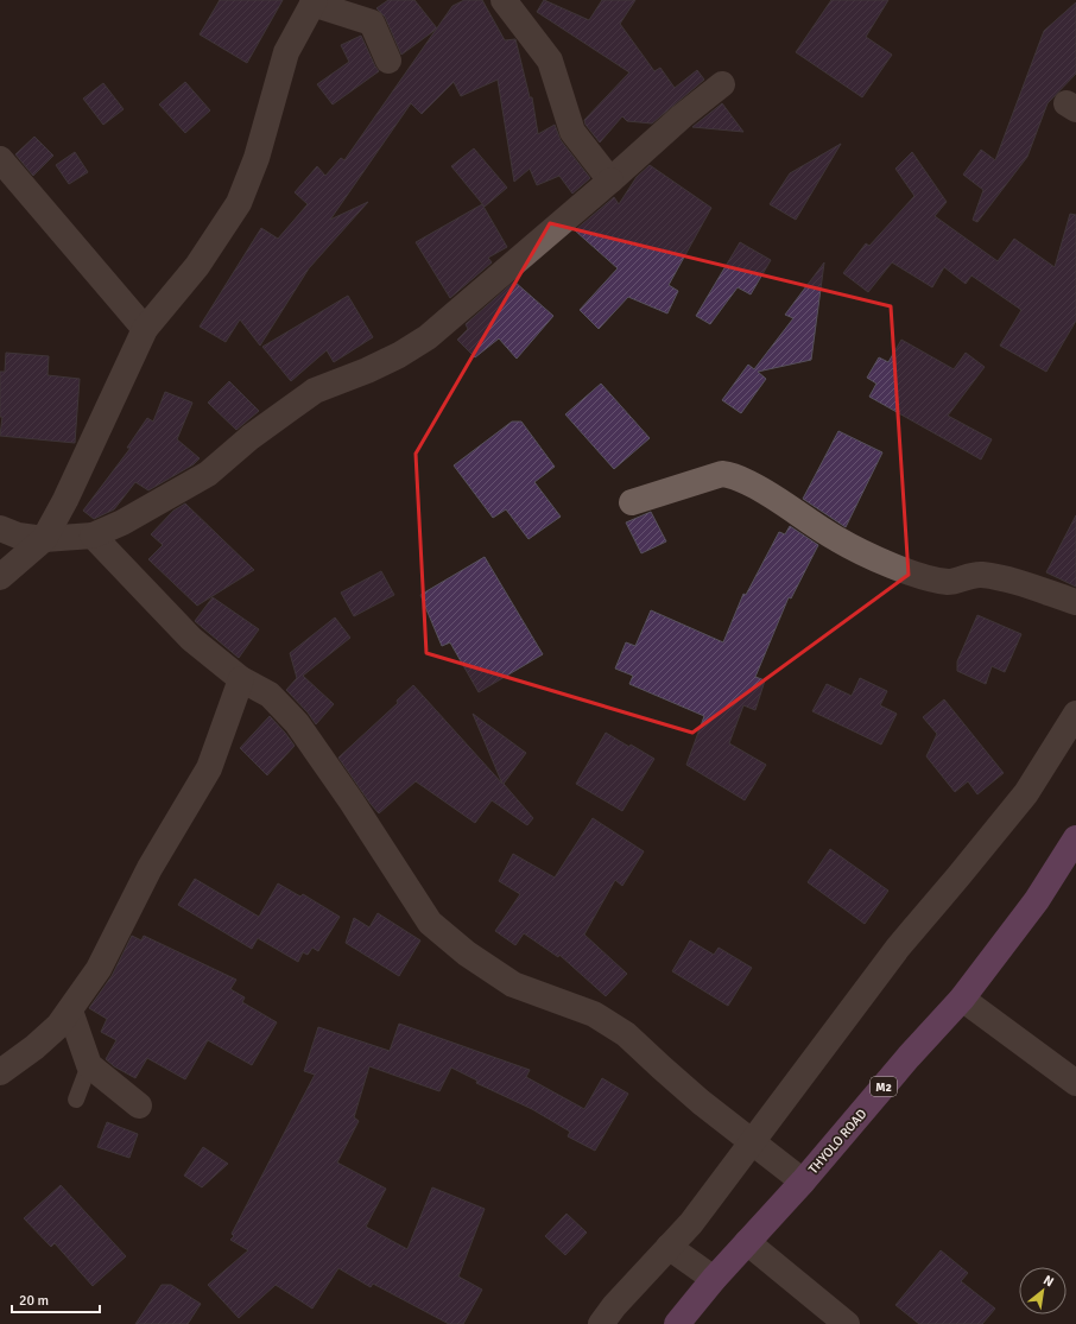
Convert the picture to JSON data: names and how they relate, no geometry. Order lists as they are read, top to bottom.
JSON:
{
  "streets": {
    "highway": ["M2", "THYOLO ROAD"]
  },
  "scale_bar": "20 m",
  "north": "top right"
}
